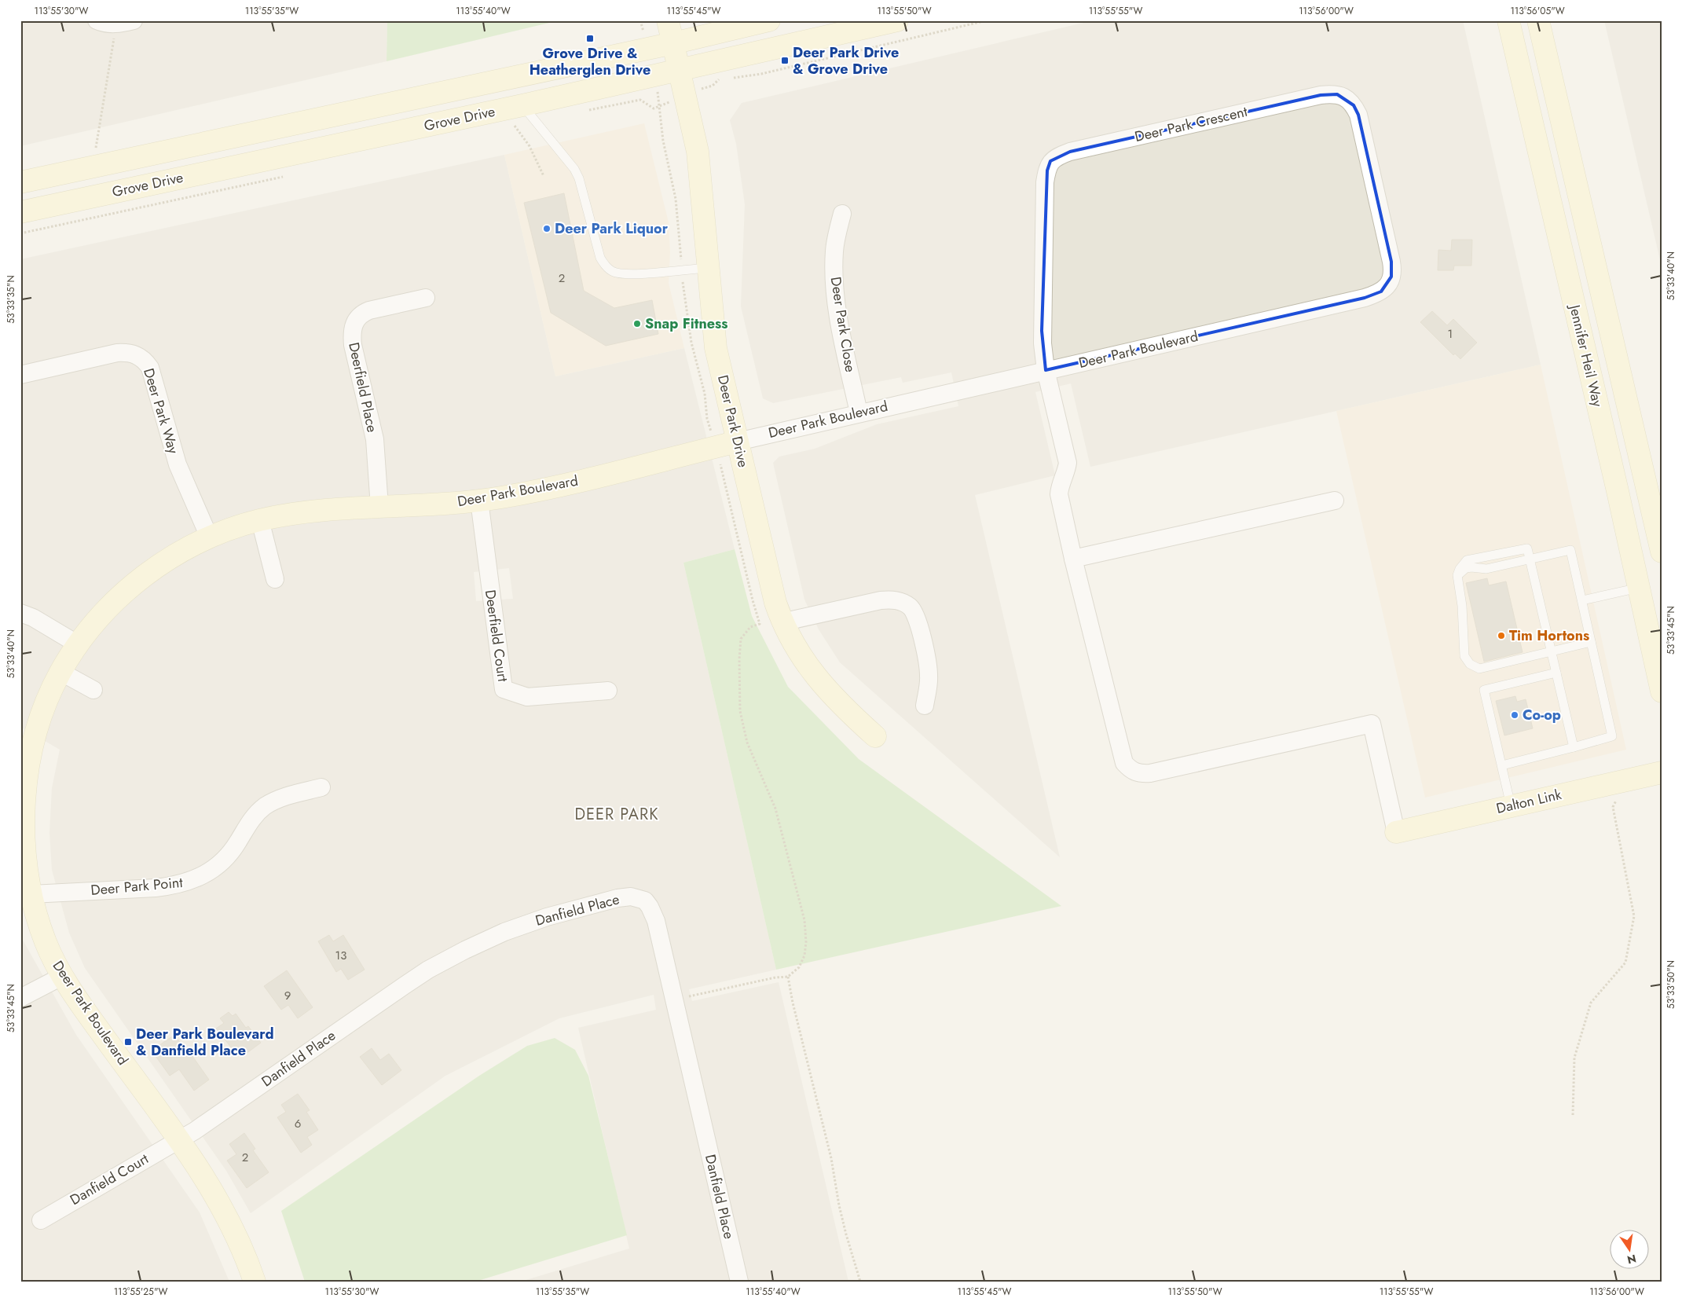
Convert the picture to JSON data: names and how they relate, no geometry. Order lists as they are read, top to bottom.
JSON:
{
  "streets": {
    "main road": [
      "Grove Drive",
      "Deer Park Boulevard",
      "Jennifer Heil Way",
      "Deer Park Drive",
      "Dalton Link"
    ],
    "street": [
      "Deer Park Crescent",
      "Deer Park Close",
      "Deerfield Place",
      "Deer Park Way",
      "Deerfield Court",
      "Deer Park Point",
      "Danfield Place",
      "Danfield Court"
    ]
  },
  "crossings": [
    ["Grove Drive", "Deer Park Drive"],
    ["Deer Park Crescent", "Deer Park Boulevard"],
    ["Deer Park Close", "Deer Park Boulevard"],
    ["Deer Park Boulevard", "Deerfield Place"],
    ["Deer Park Boulevard", "Deer Park Way"],
    ["Deer Park Boulevard", "Deer Park Drive"],
    ["Deer Park Boulevard", "Deerfield Court"],
    ["Deer Park Boulevard", "Deer Park Point"],
    ["Deer Park Boulevard", "Danfield Place"],
    ["Deer Park Boulevard", "Danfield Court"],
    ["Danfield Place", "Danfield Court"]
  ],
  "districts": ["DEER PARK"],
  "places": {
    "transit": ["Grove Drive & Heatherglen Drive", "Deer Park Drive & Grove Drive", "Deer Park Boulevard & Danfield Place"],
    "other": [
      "Deer Park Liquor",
      "Snap Fitness",
      "Tim Hortons",
      "Co-op"
    ]
  },
  "house_numbers": [
    "2",
    "1",
    "13",
    "9",
    "6",
    "2"
  ],
  "north": "bottom",
  "coordinates": [
    "113°55'30\"W",
    "113°55'35\"W",
    "113°55'40\"W",
    "113°55'45\"W",
    "113°55'50\"W",
    "113°55'55\"W",
    "113°56'00\"W",
    "113°56'05\"W",
    "53°33'40\"N",
    "53°33'35\"N",
    "53°33'45\"N",
    "53°33'50\"N",
    "113°55'25\"W"
  ]
}
